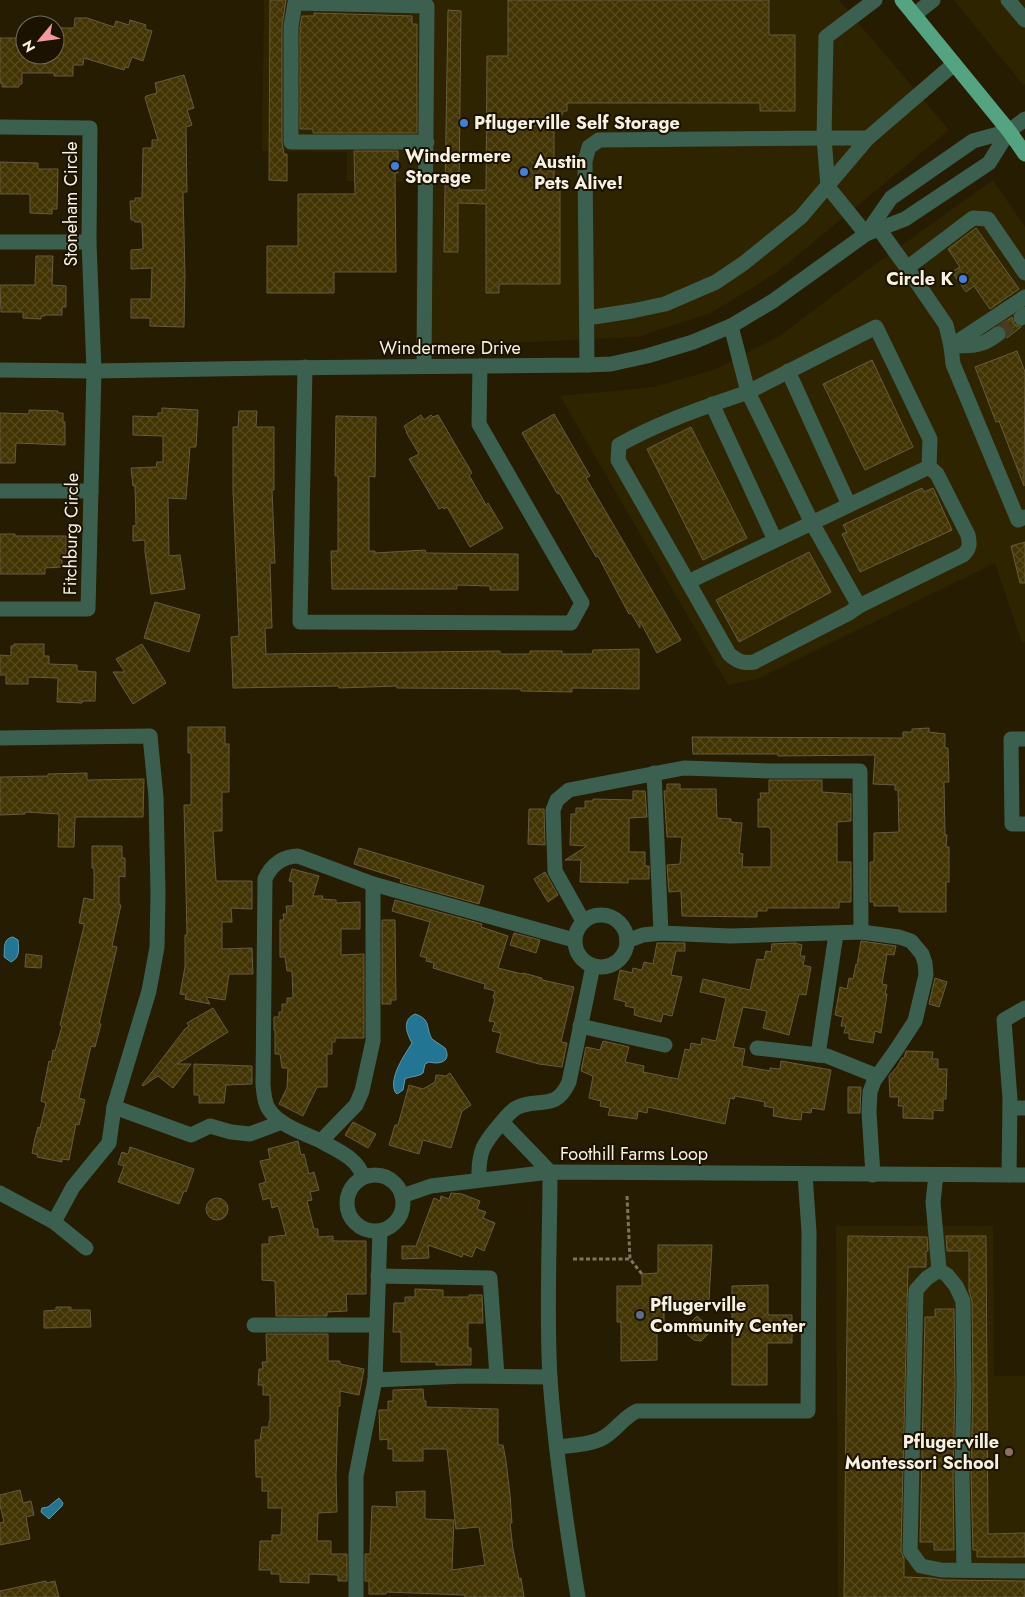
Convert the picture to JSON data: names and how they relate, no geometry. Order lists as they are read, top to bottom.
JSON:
{
  "streets": {
    "street": [
      "Stoneham Circle",
      "Windermere Drive",
      "Fitchburg Circle",
      "Foothill Farms Loop"
    ]
  },
  "crossings": [
    ["Stoneham Circle", "Windermere Drive"],
    ["Stoneham Circle", "Fitchburg Circle"],
    ["Windermere Drive", "Fitchburg Circle"]
  ],
  "places": [
    "Pflugerville Self Storage",
    "Windermere Storage",
    "Austin Pets Alive!",
    "Circle K",
    "Pflugerville Community Center",
    "Pflugerville Montessori School"
  ],
  "north": "bottom left"
}
